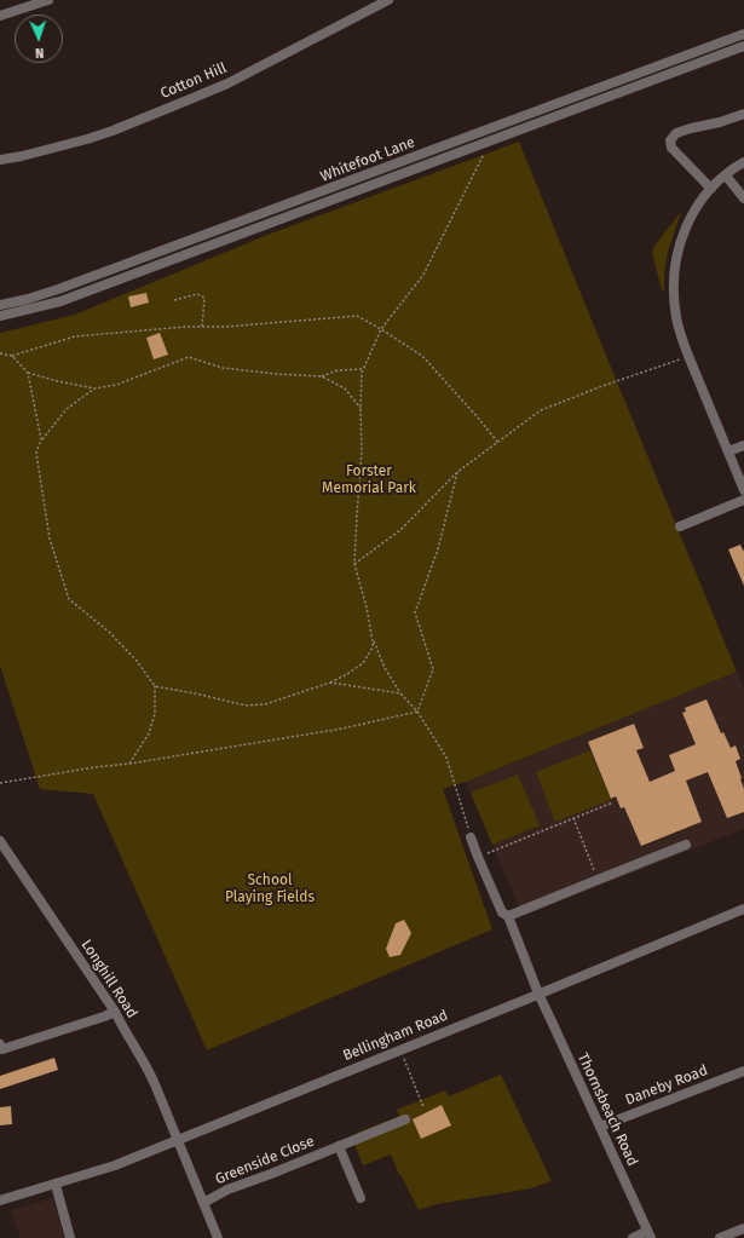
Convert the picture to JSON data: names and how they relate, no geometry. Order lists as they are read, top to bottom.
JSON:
{
  "streets": {
    "street": [
      "Cotton Hill",
      "Whitefoot Lane",
      "Longhill Road",
      "Bellingham Road",
      "Daneby Road",
      "Thornsbeach Road",
      "Greenside Close"
    ]
  },
  "crossings": [
    ["Longhill Road", "Bellingham Road"],
    ["Longhill Road", "Greenside Close"],
    ["Bellingham Road", "Thornsbeach Road"],
    ["Daneby Road", "Thornsbeach Road"]
  ],
  "parks": ["Forster Memorial Park", "School Playing Fields"],
  "north": "bottom"
}
